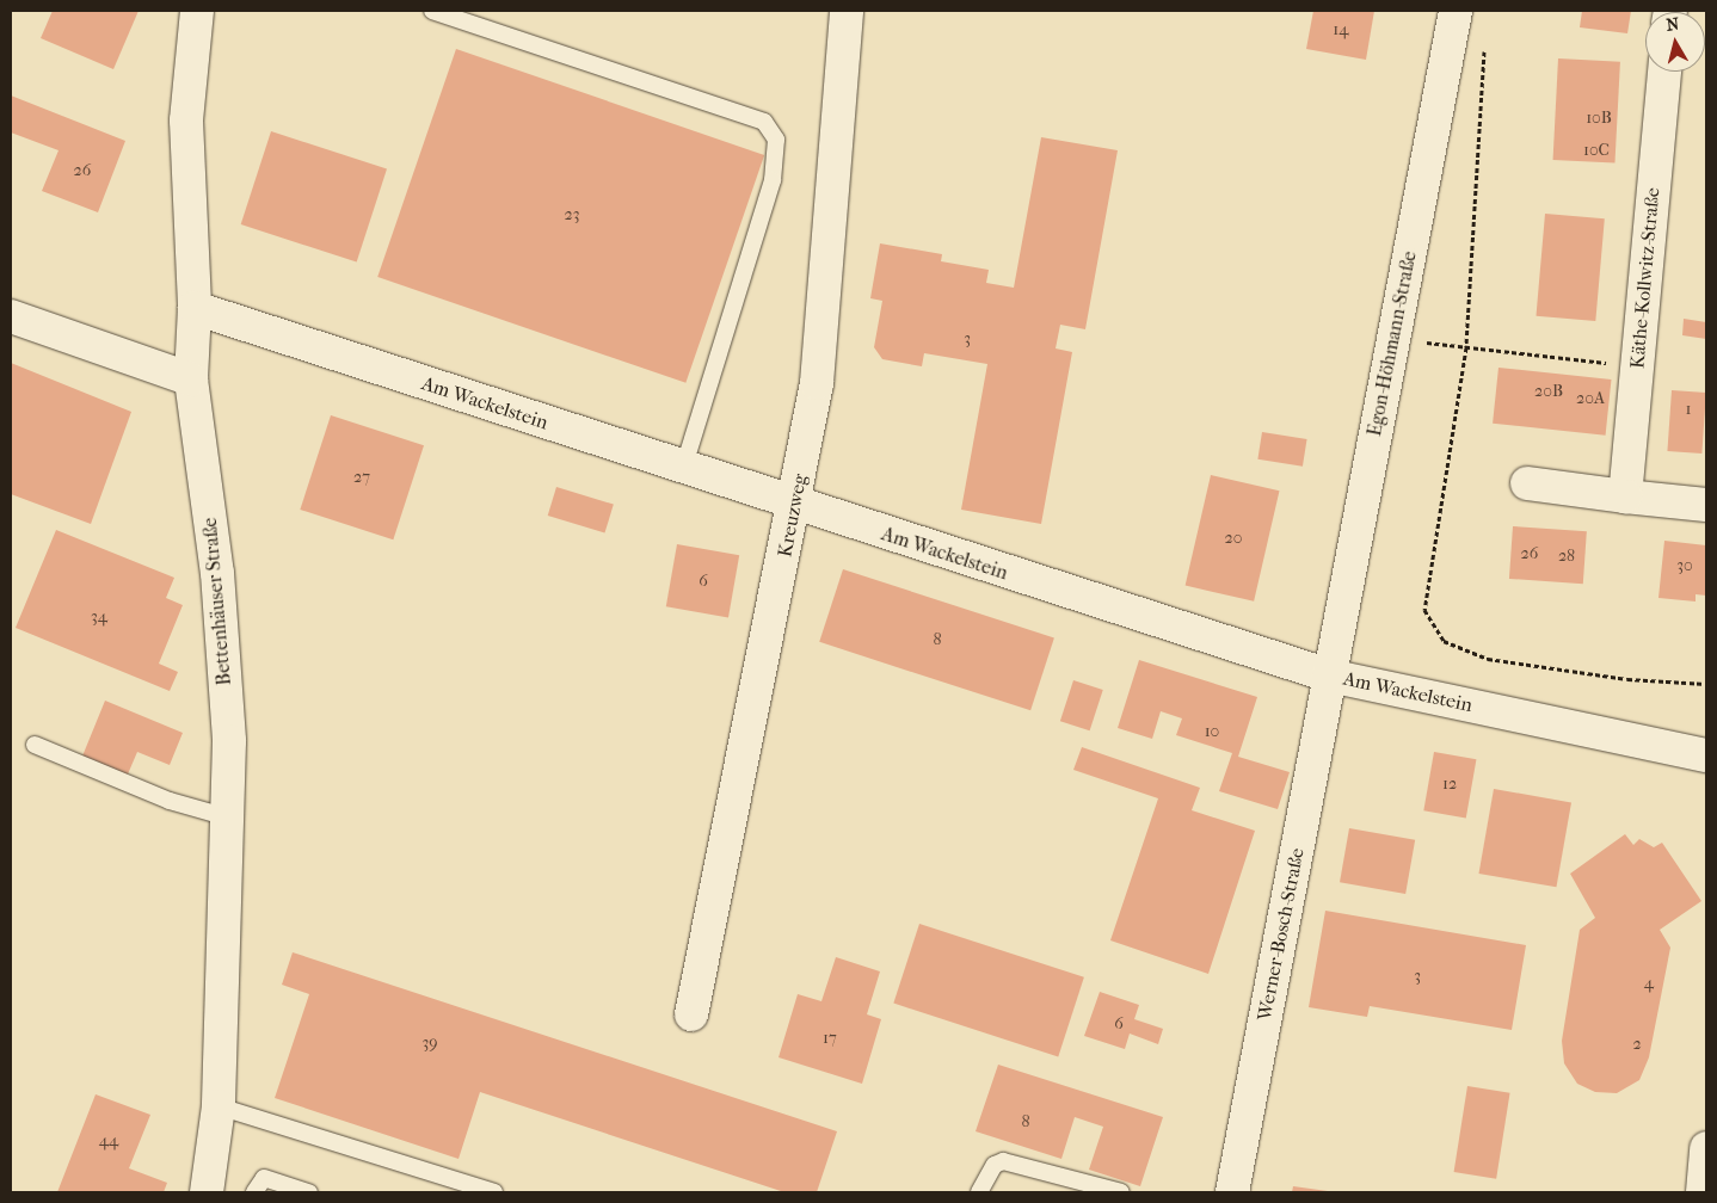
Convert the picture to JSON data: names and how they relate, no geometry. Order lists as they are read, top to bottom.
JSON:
{
  "streets": {
    "street": [
      "Käthe-Kollwitz-Straße",
      "Egon-Höhmann-Straße",
      "Am Wackelstein",
      "Kreuzweg",
      "Bettenhäuser Straße",
      "Werner-Bosch-Straße"
    ]
  },
  "crossings": [
    ["Egon-Höhmann-Straße", "Am Wackelstein"],
    ["Egon-Höhmann-Straße", "Werner-Bosch-Straße"],
    ["Am Wackelstein", "Kreuzweg"],
    ["Am Wackelstein", "Bettenhäuser Straße"],
    ["Am Wackelstein", "Werner-Bosch-Straße"]
  ],
  "house_numbers": [
    "14",
    "10B",
    "10C",
    "26",
    "23",
    "3",
    "20B",
    "20A",
    "1",
    "27",
    "20",
    "26",
    "28",
    "30",
    "6",
    "34",
    "8",
    "10",
    "12",
    "3",
    "4",
    "6",
    "17",
    "39",
    "2",
    "8",
    "44"
  ],
  "north": "top"
}
